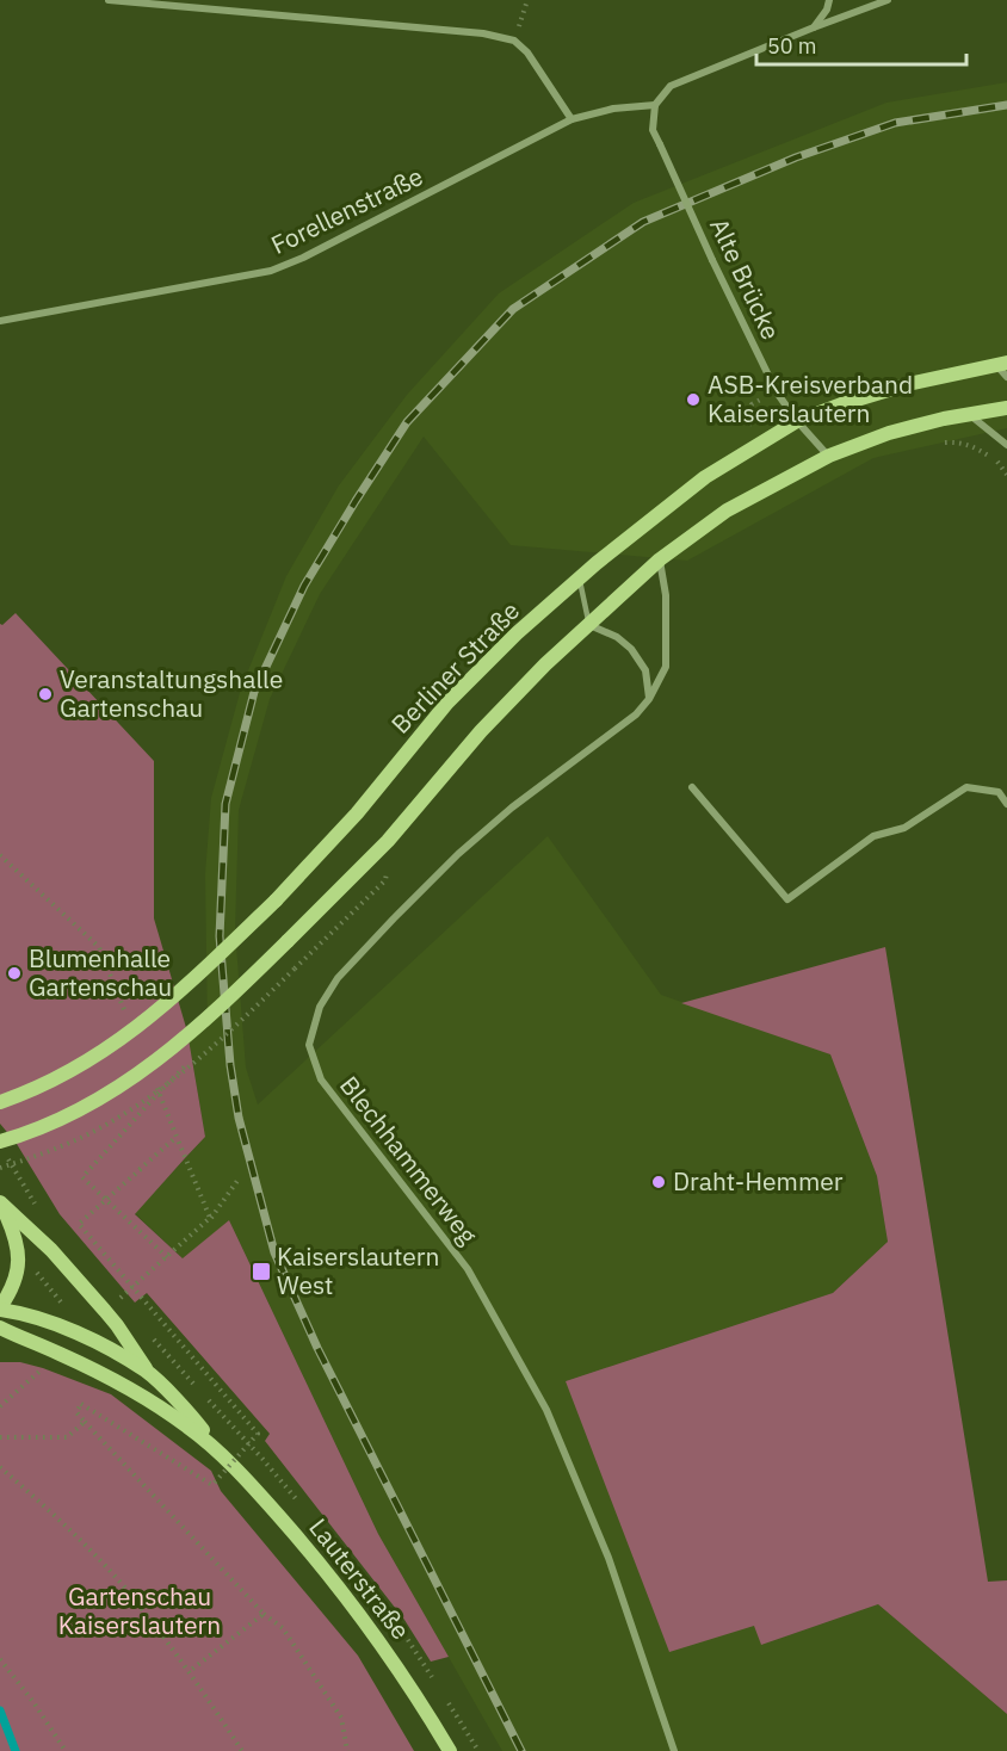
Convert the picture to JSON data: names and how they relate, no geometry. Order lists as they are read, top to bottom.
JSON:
{
  "streets": {
    "main road": ["Berliner Straße", "Lauterstraße"],
    "street": ["Forellenstraße", "Alte Brücke", "Blechhammerweg"]
  },
  "crossings": [
    ["Forellenstraße", "Alte Brücke"],
    ["Alte Brücke", "Berliner Straße"]
  ],
  "parks": ["Gartenschau Kaiserslautern"],
  "places": {
    "other": [
      "ASB-Kreisverband Kaiserslautern",
      "Veranstaltungshalle Gartenschau",
      "Blumenhalle Gartenschau",
      "Draht-Hemmer"
    ],
    "transit": ["Kaiserslautern West"]
  },
  "scale_bar": "50 m"
}
